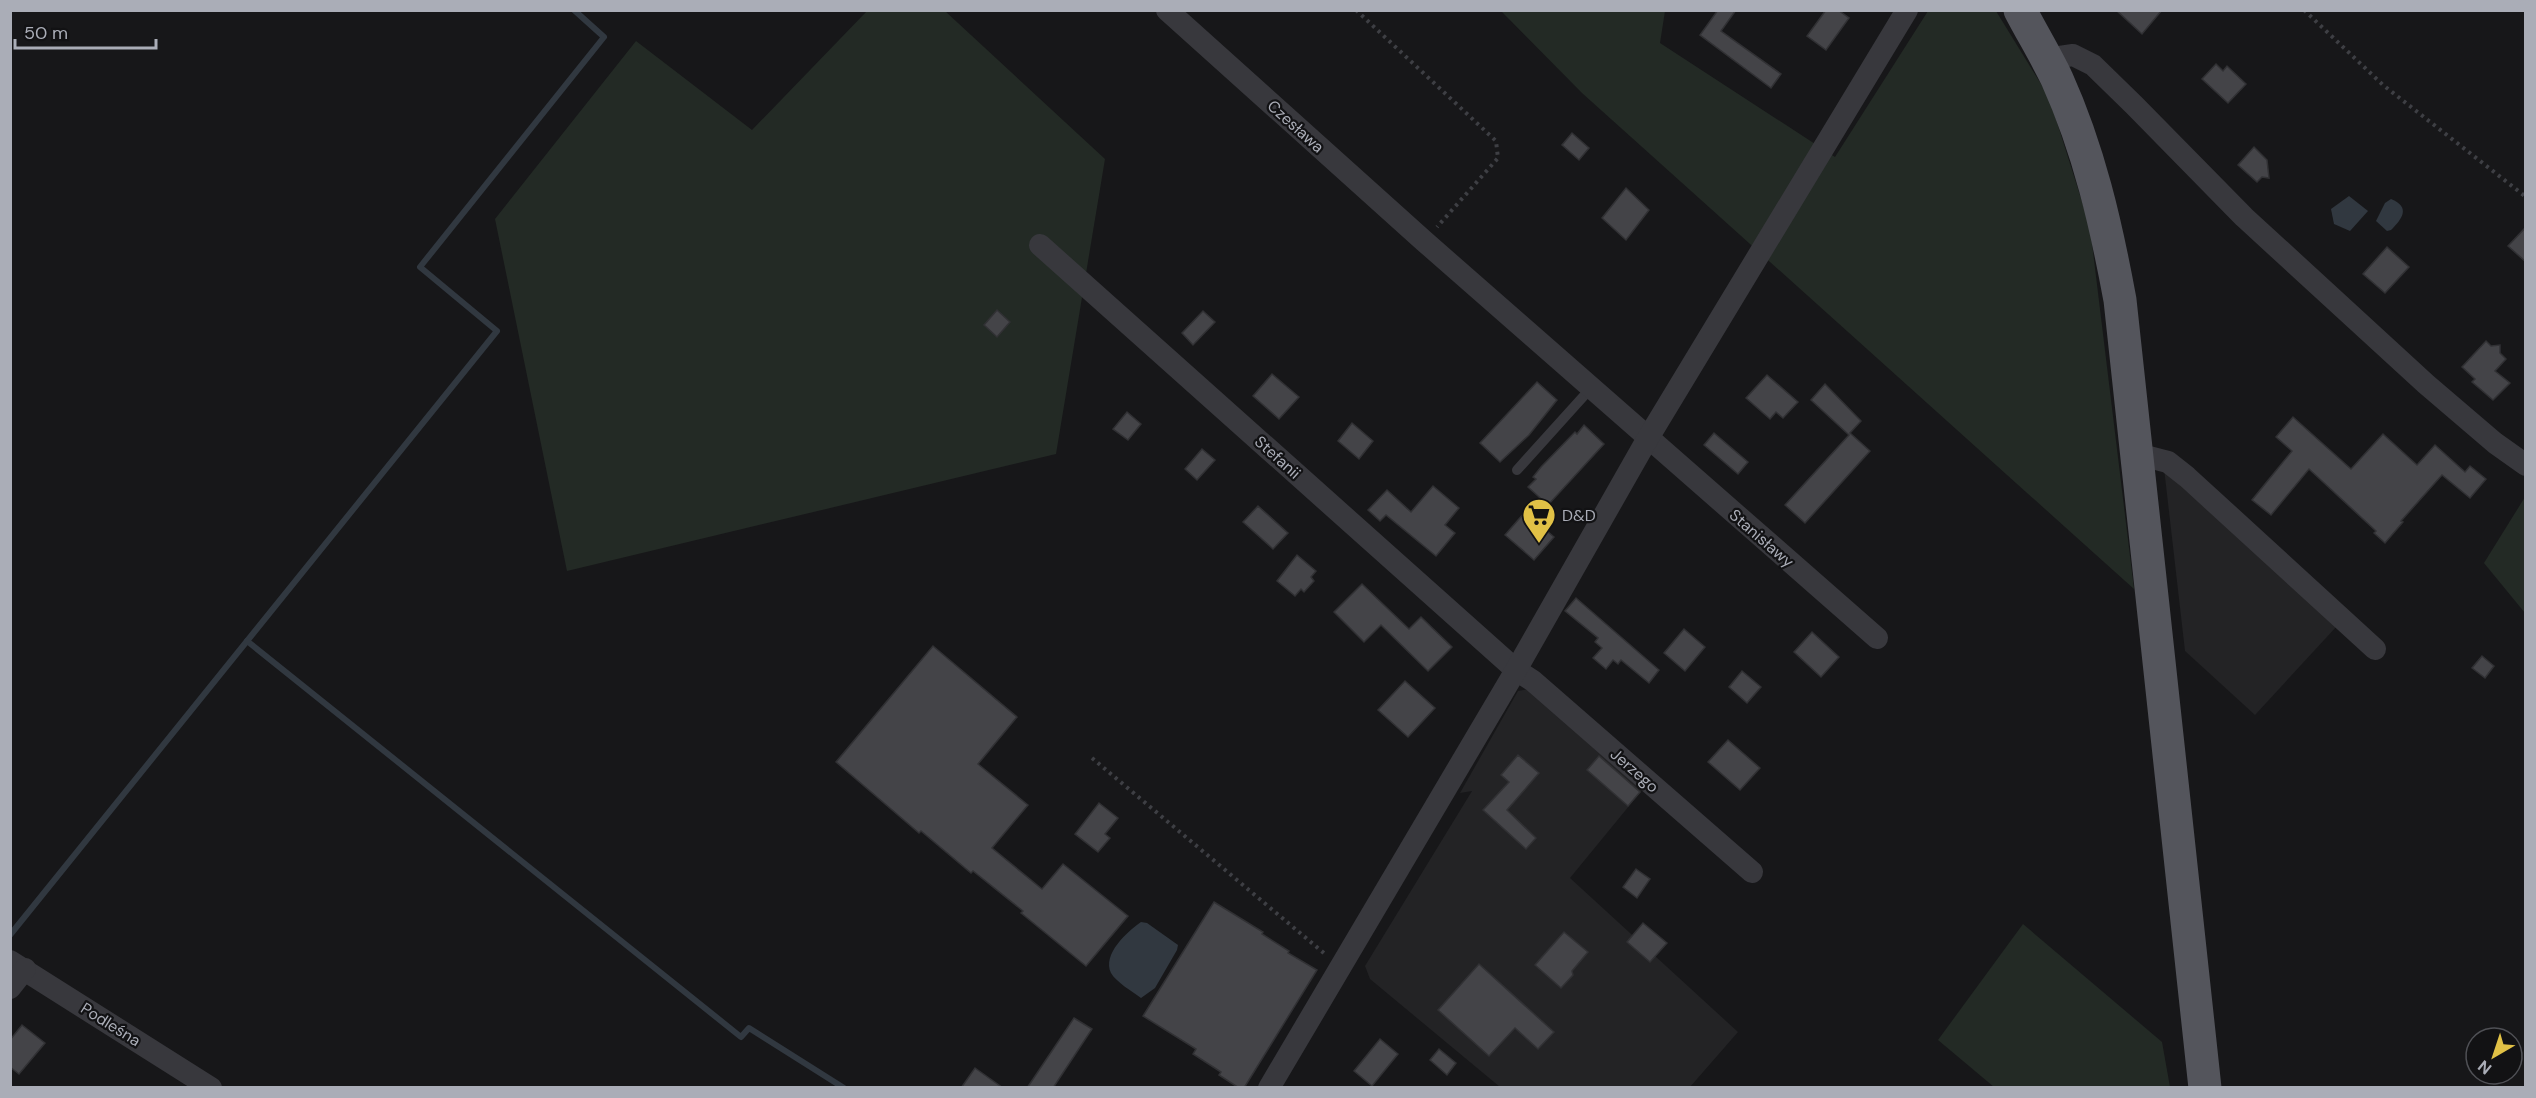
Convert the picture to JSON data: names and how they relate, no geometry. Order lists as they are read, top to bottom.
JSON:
{
  "streets": {
    "street": [
      "Czesława",
      "Stefanii",
      "Stanisławy",
      "Jerzego",
      "Podleśna"
    ]
  },
  "crossings": [
    ["Czesława", "Stanisławy"],
    ["Stefanii", "Jerzego"]
  ],
  "places": {
    "supermarket": ["D&D"]
  },
  "scale_bar": "50 m",
  "north": "bottom left"
}
